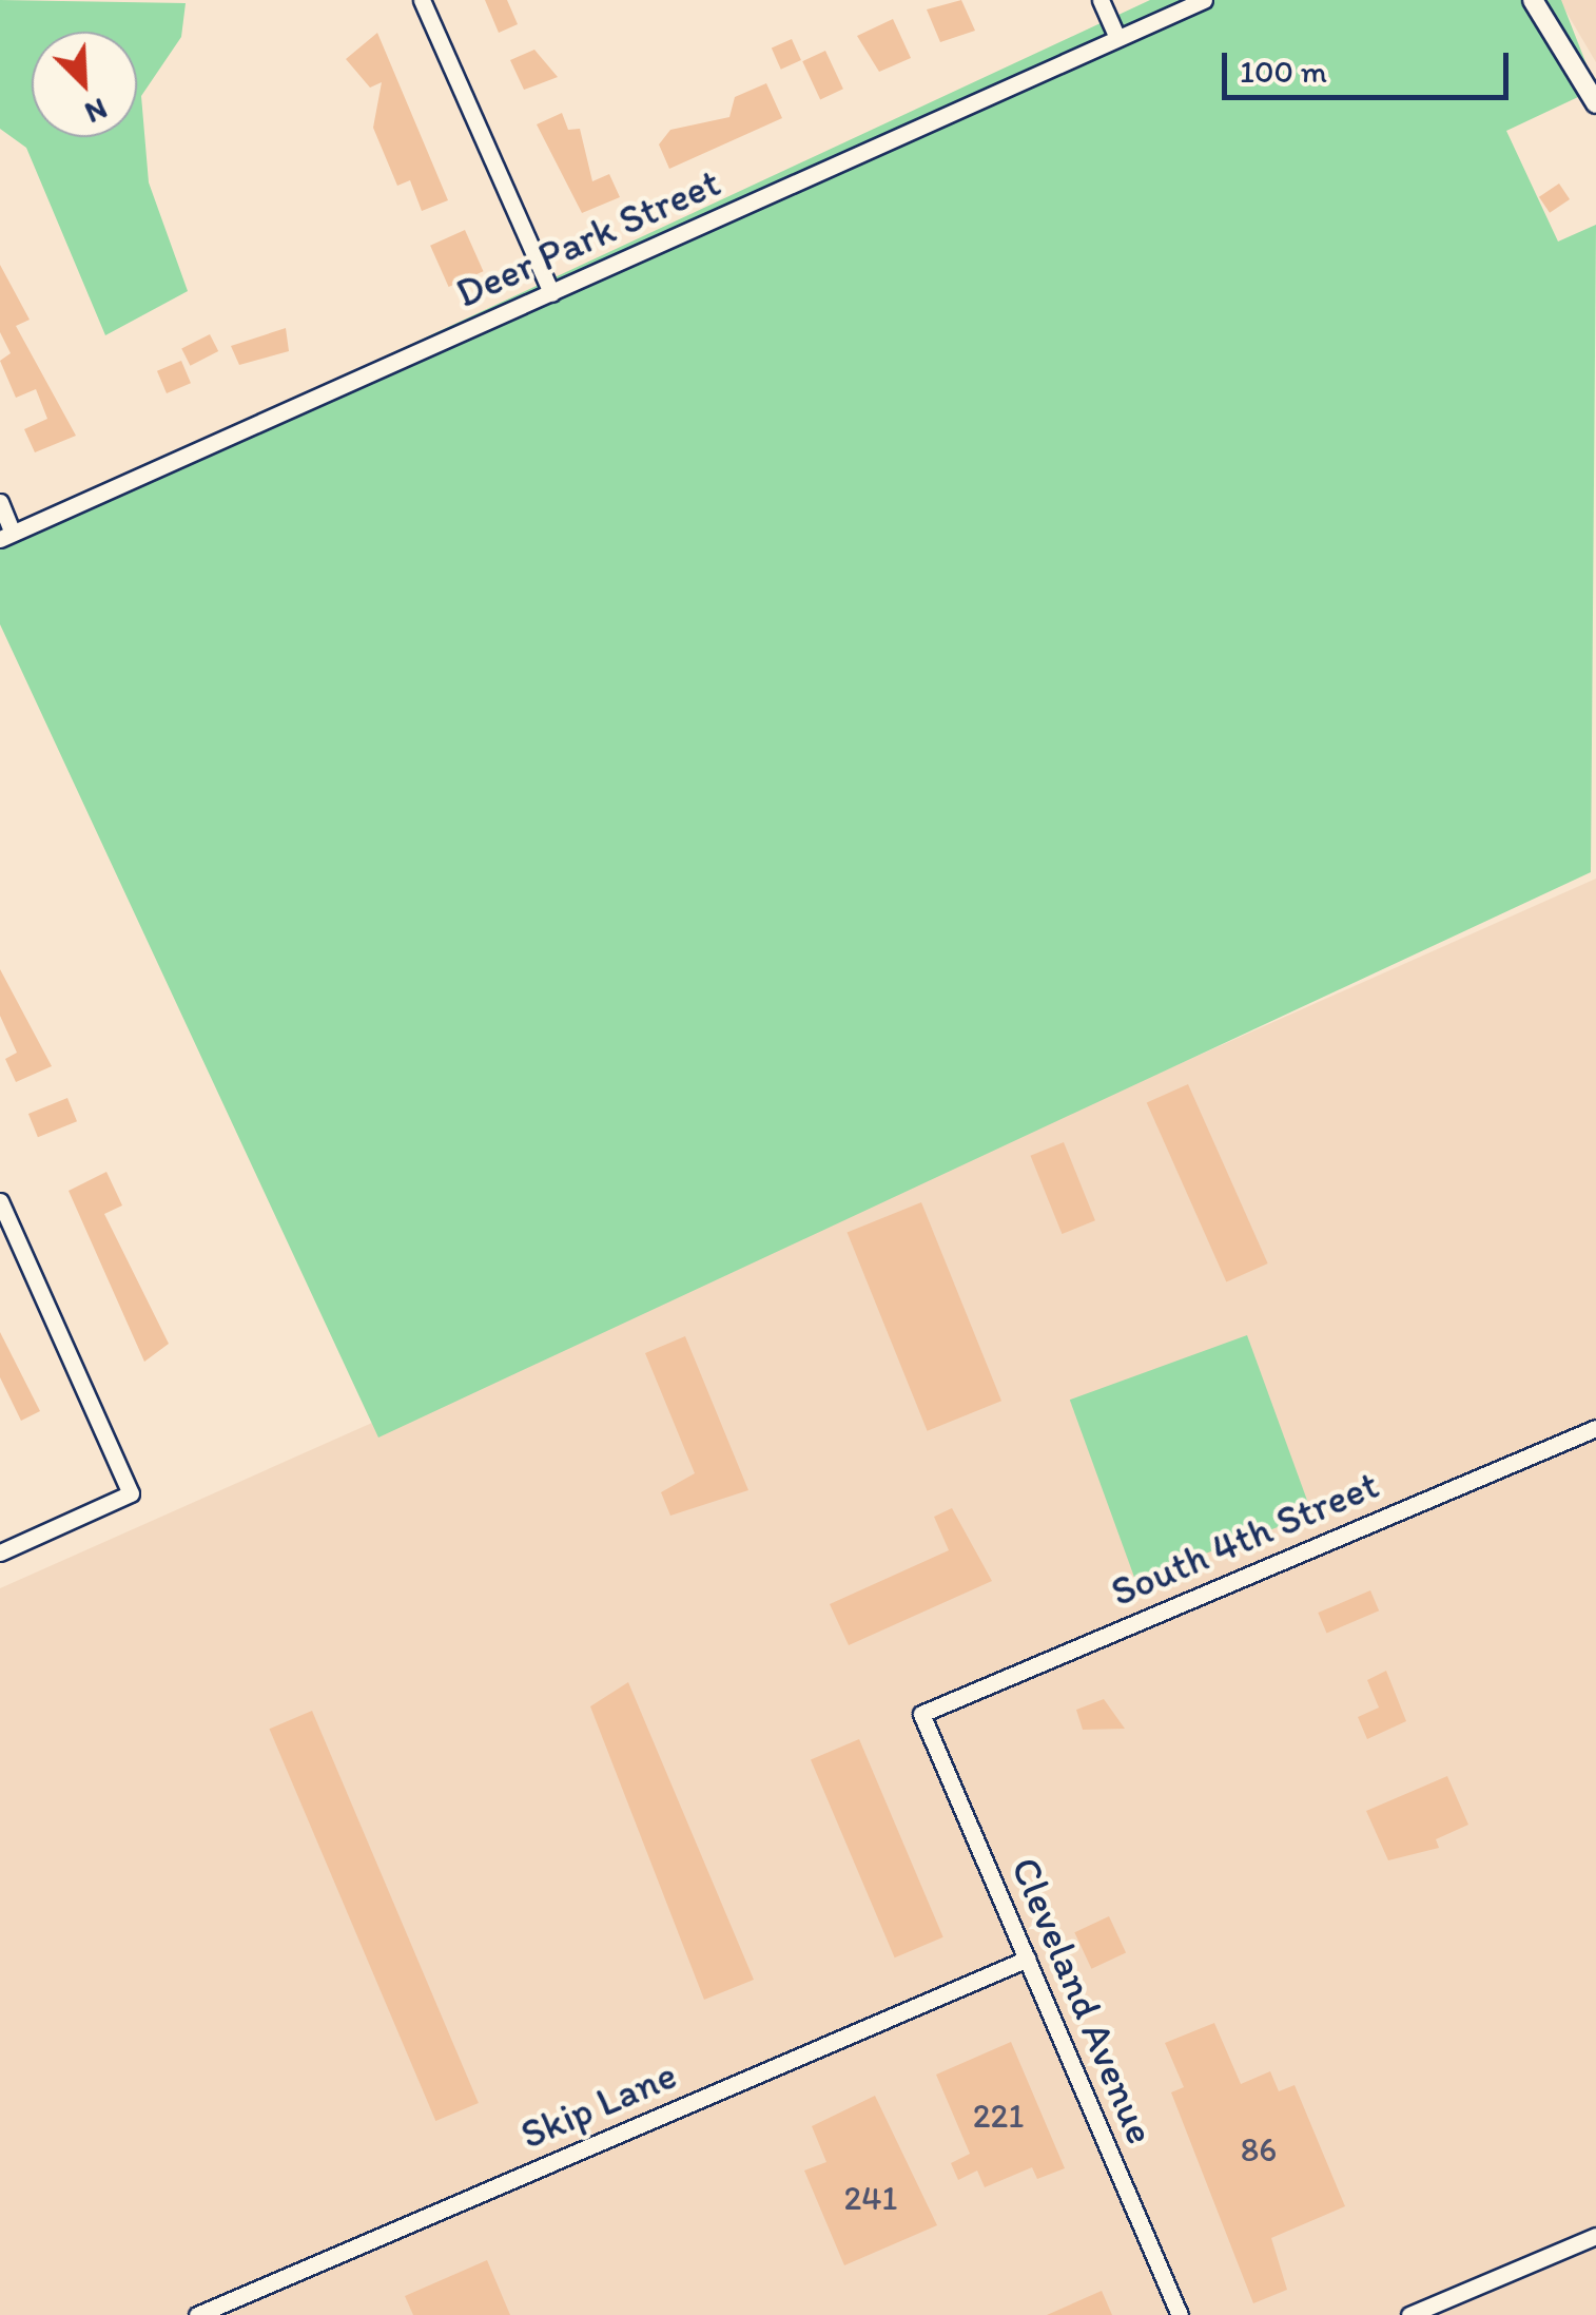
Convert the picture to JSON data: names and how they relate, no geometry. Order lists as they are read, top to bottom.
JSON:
{
  "streets": {
    "street": [
      "Deer Park Street",
      "South 4th Street",
      "Cleveland Avenue",
      "Skip Lane"
    ]
  },
  "crossings": [
    ["South 4th Street", "Cleveland Avenue"],
    ["Cleveland Avenue", "Skip Lane"]
  ],
  "house_numbers": ["221", "86", "241"],
  "scale_bar": "100 m",
  "north": "bottom right"
}
